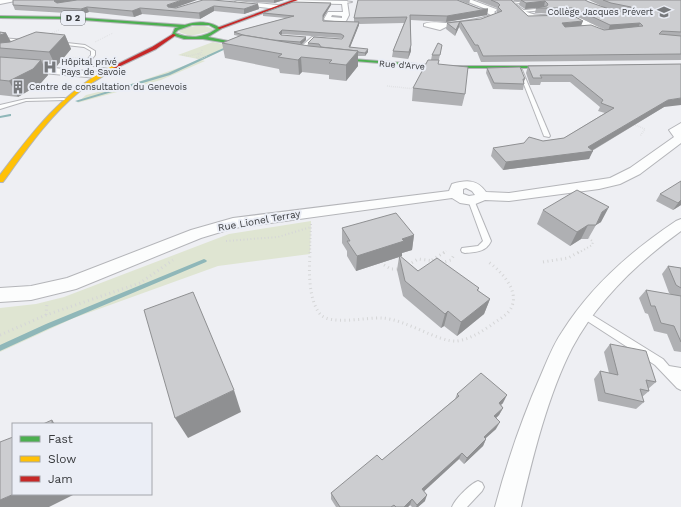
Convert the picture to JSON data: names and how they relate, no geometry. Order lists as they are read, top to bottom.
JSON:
{
  "streets": {
    "main road": ["D 2", "Rue d'Arve"],
    "street": ["Rue Lionel Terray"]
  },
  "places": {
    "school or university": ["Collège Jacques Prévert"],
    "hospital": ["Hôpital privé Pays de Savoie"],
    "building": ["Centre de consultation du Genevois"]
  },
  "legend": ["Fast", "Slow", "Jam"]
}
